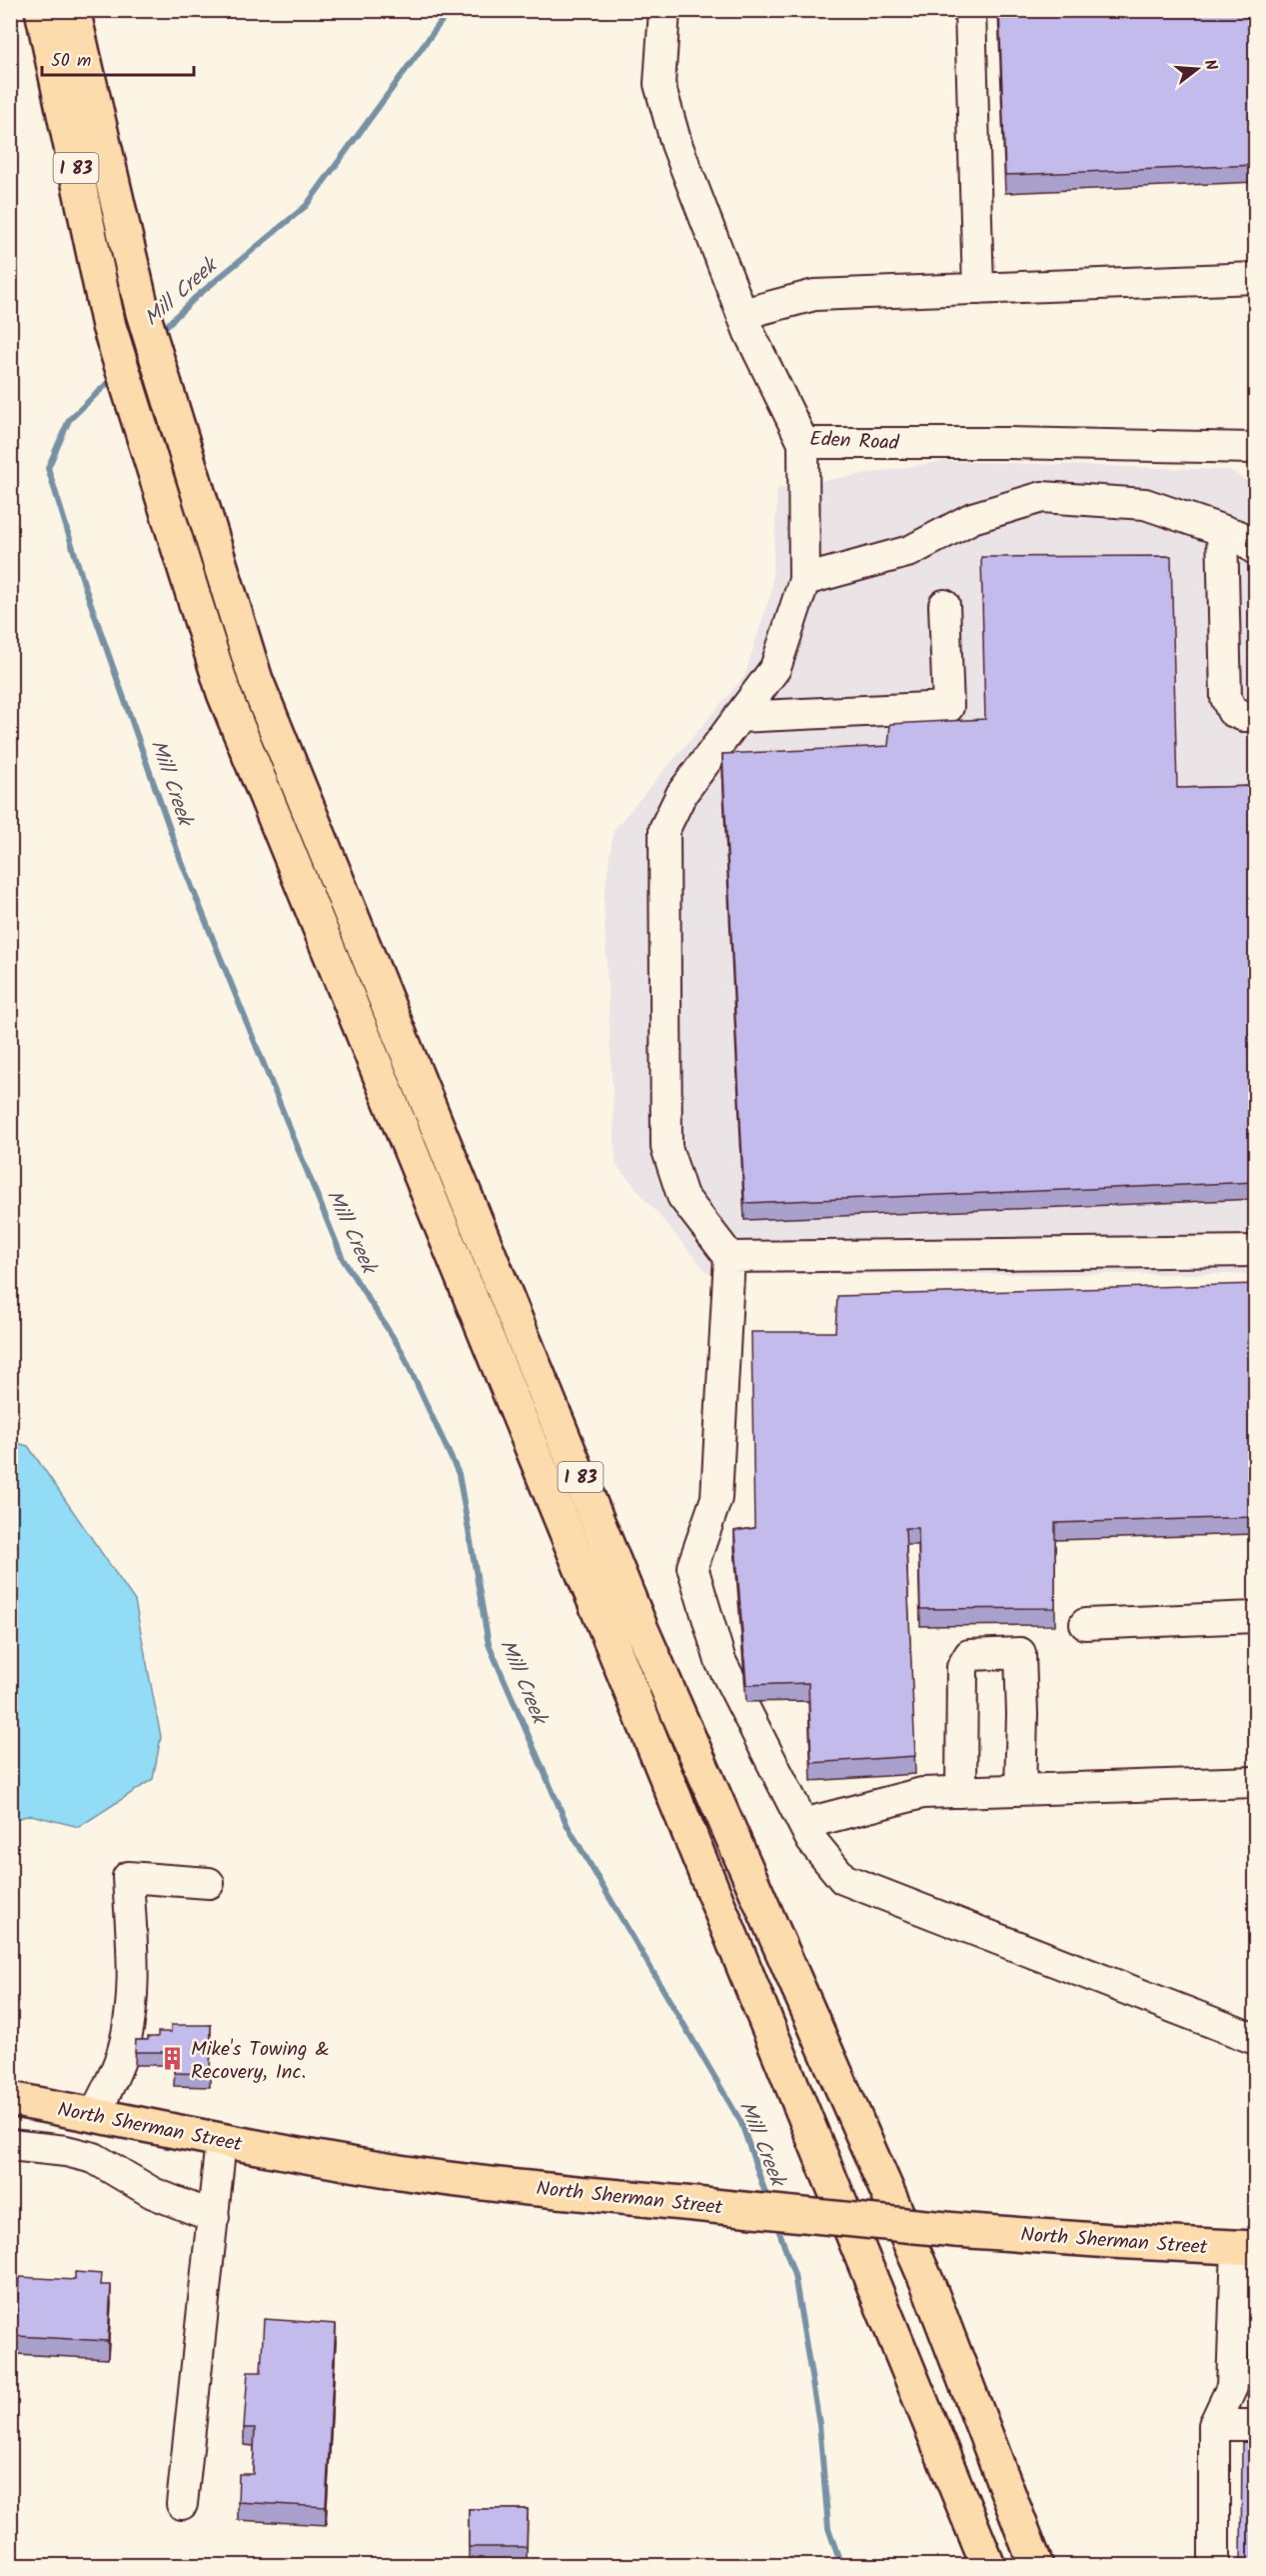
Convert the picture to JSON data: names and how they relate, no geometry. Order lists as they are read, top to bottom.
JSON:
{
  "streets": {
    "main road": ["I 83", "North Sherman Street"],
    "street": ["Eden Road"]
  },
  "water": ["Mill Creek"],
  "places": {
    "building": ["Mike's Towing & Recovery, Inc."]
  },
  "scale_bar": "50 m",
  "north": "right"
}
